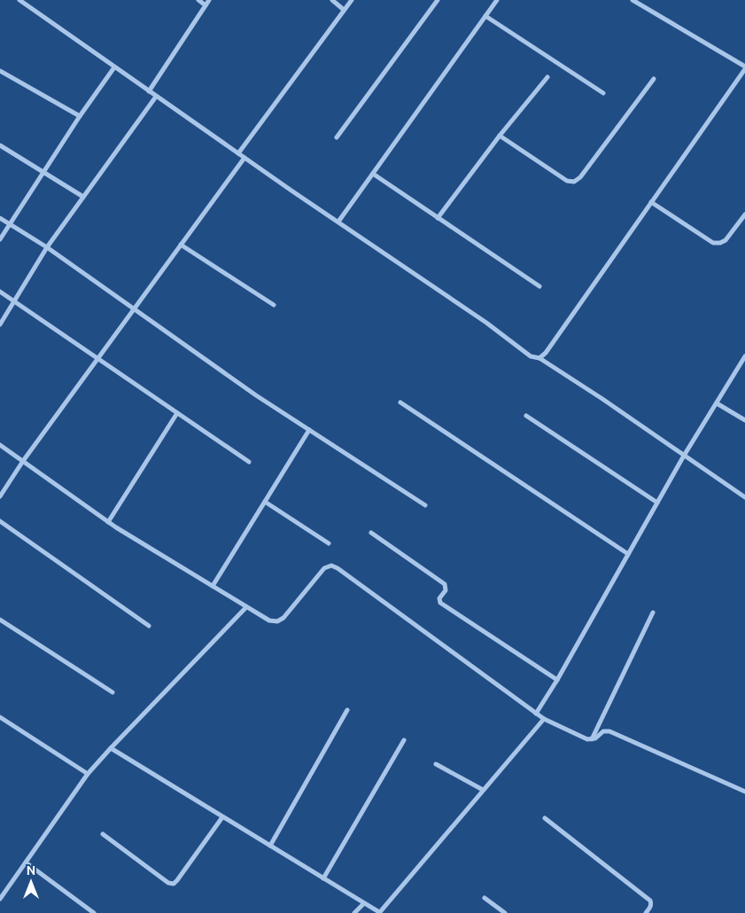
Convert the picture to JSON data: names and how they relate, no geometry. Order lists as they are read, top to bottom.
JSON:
{
  "north": "top"
}
